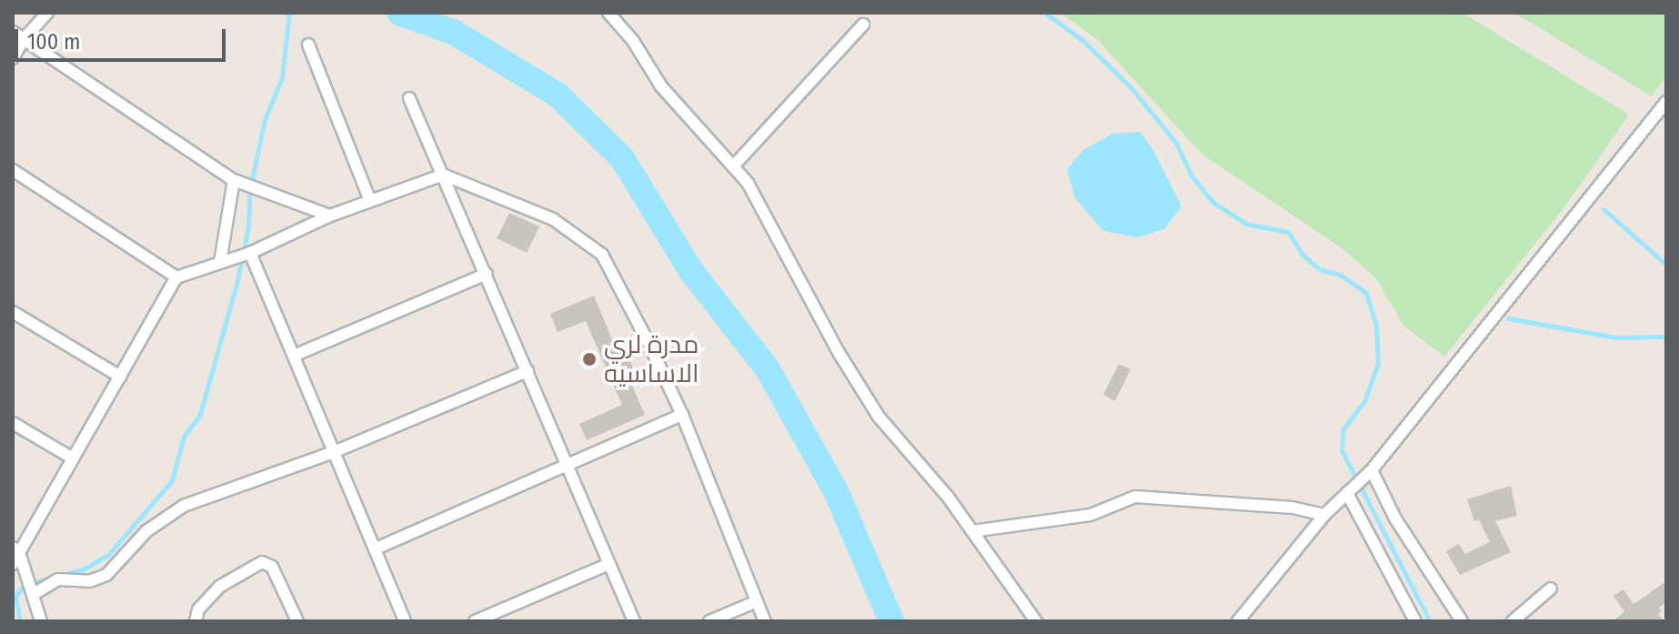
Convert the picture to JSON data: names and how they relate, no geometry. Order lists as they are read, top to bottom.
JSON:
{
  "places": ["مدرة لري الاساسیه"],
  "scale_bar": "100 m"
}
